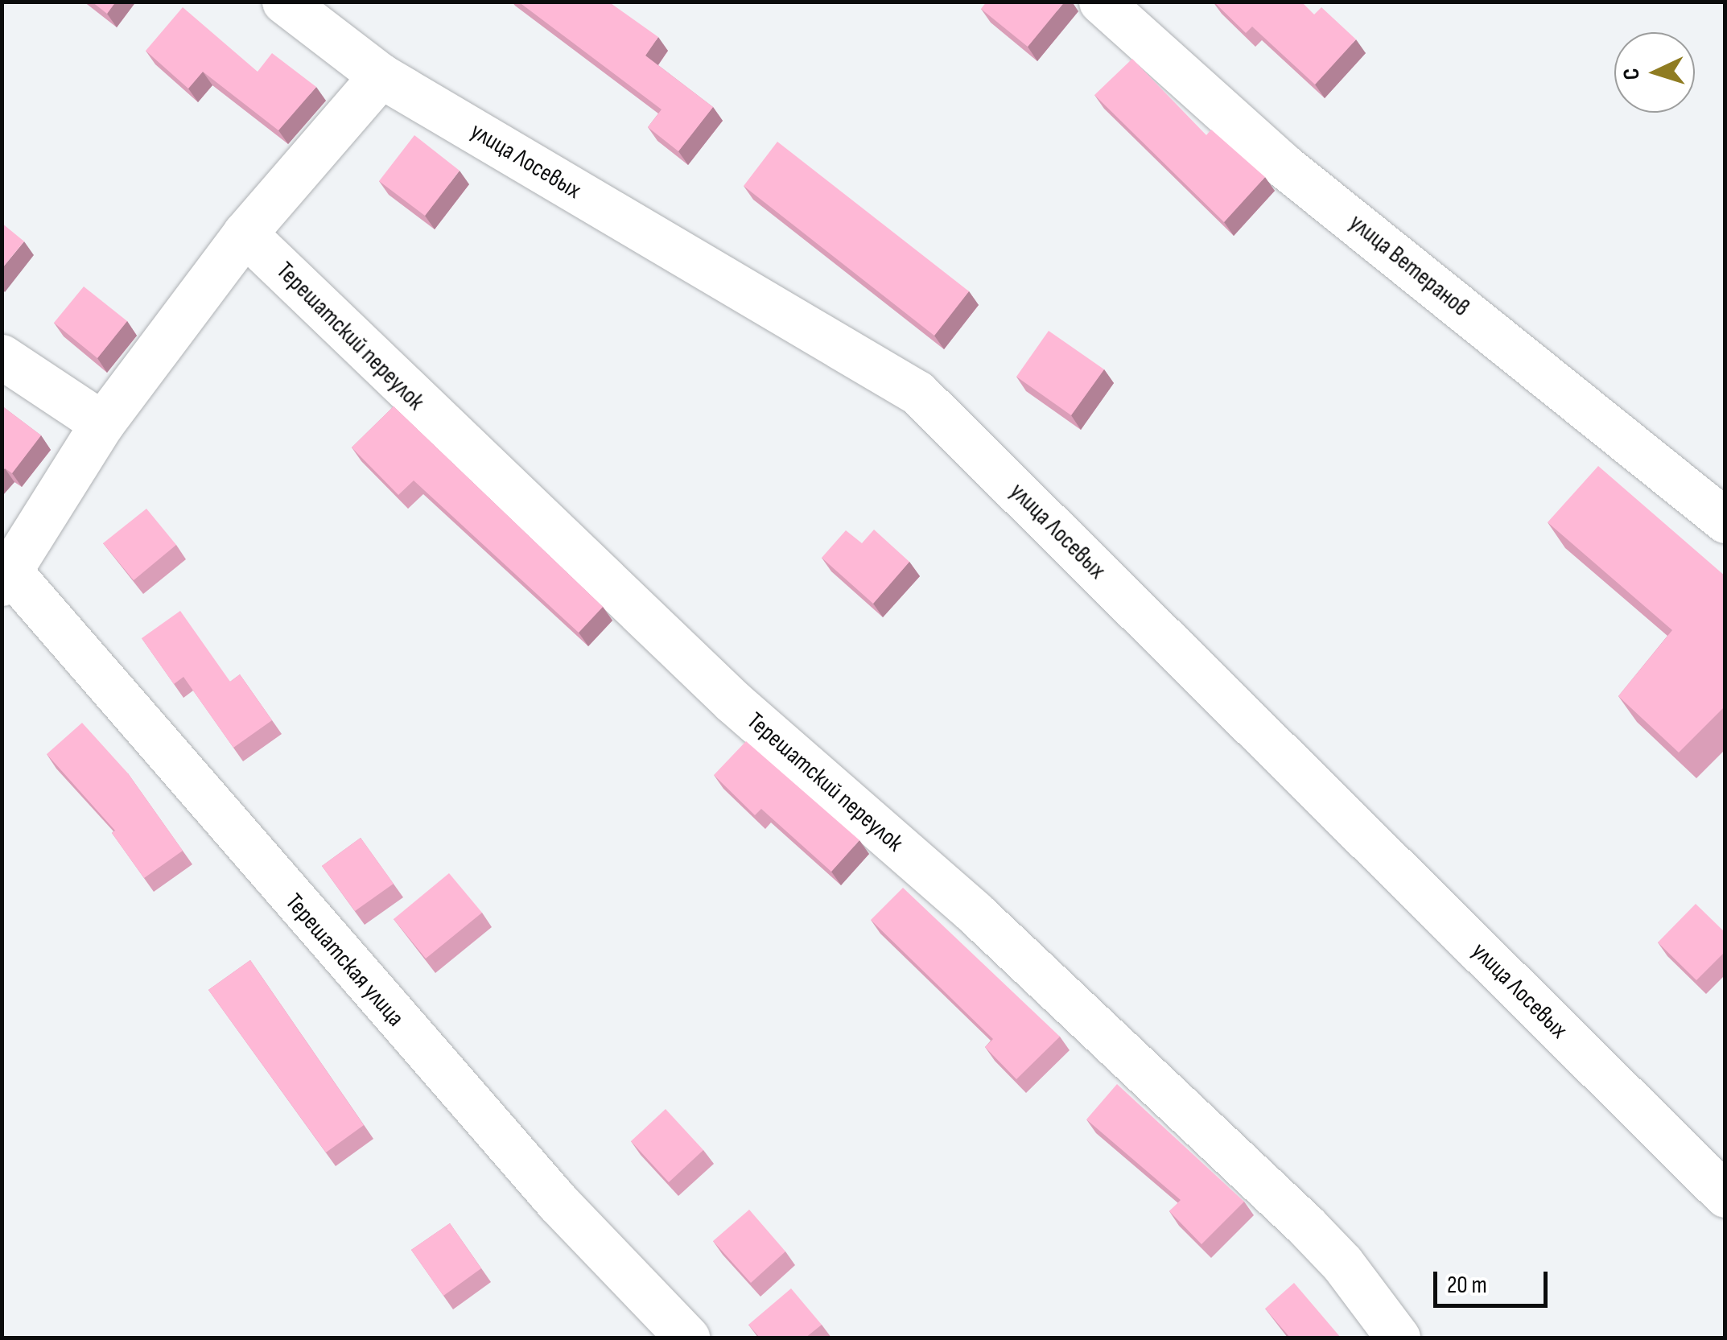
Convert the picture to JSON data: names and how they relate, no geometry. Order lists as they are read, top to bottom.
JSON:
{
  "streets": {
    "street": [
      "улица Лосевых",
      "улица Ветеранов",
      "Терешатский переулок",
      "Терешатская улица"
    ]
  },
  "scale_bar": "20 m",
  "north": "left"
}
